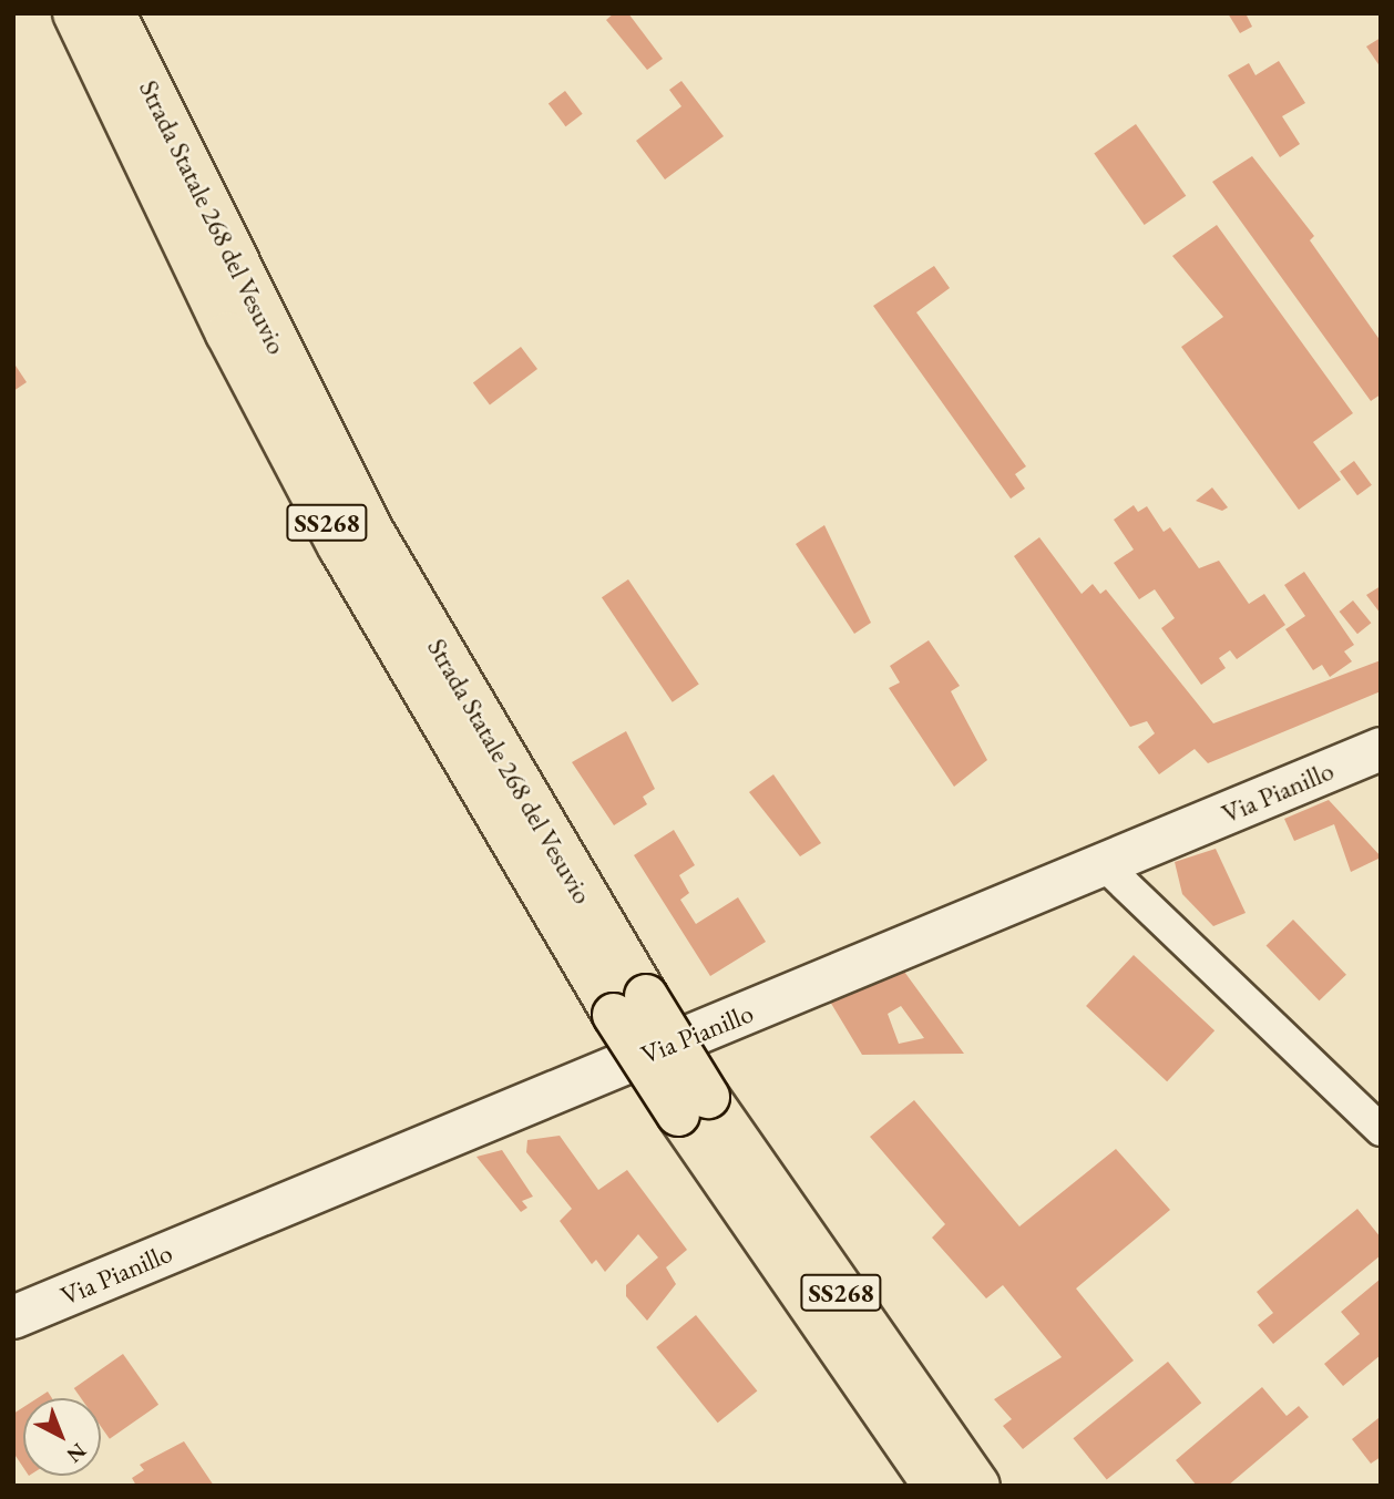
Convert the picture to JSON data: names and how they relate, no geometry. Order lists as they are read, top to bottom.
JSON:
{
  "streets": {
    "highway": ["Strada Statale 268 del Vesuvio", "SS268"],
    "street": ["Via Pianillo"]
  },
  "north": "bottom right"
}
